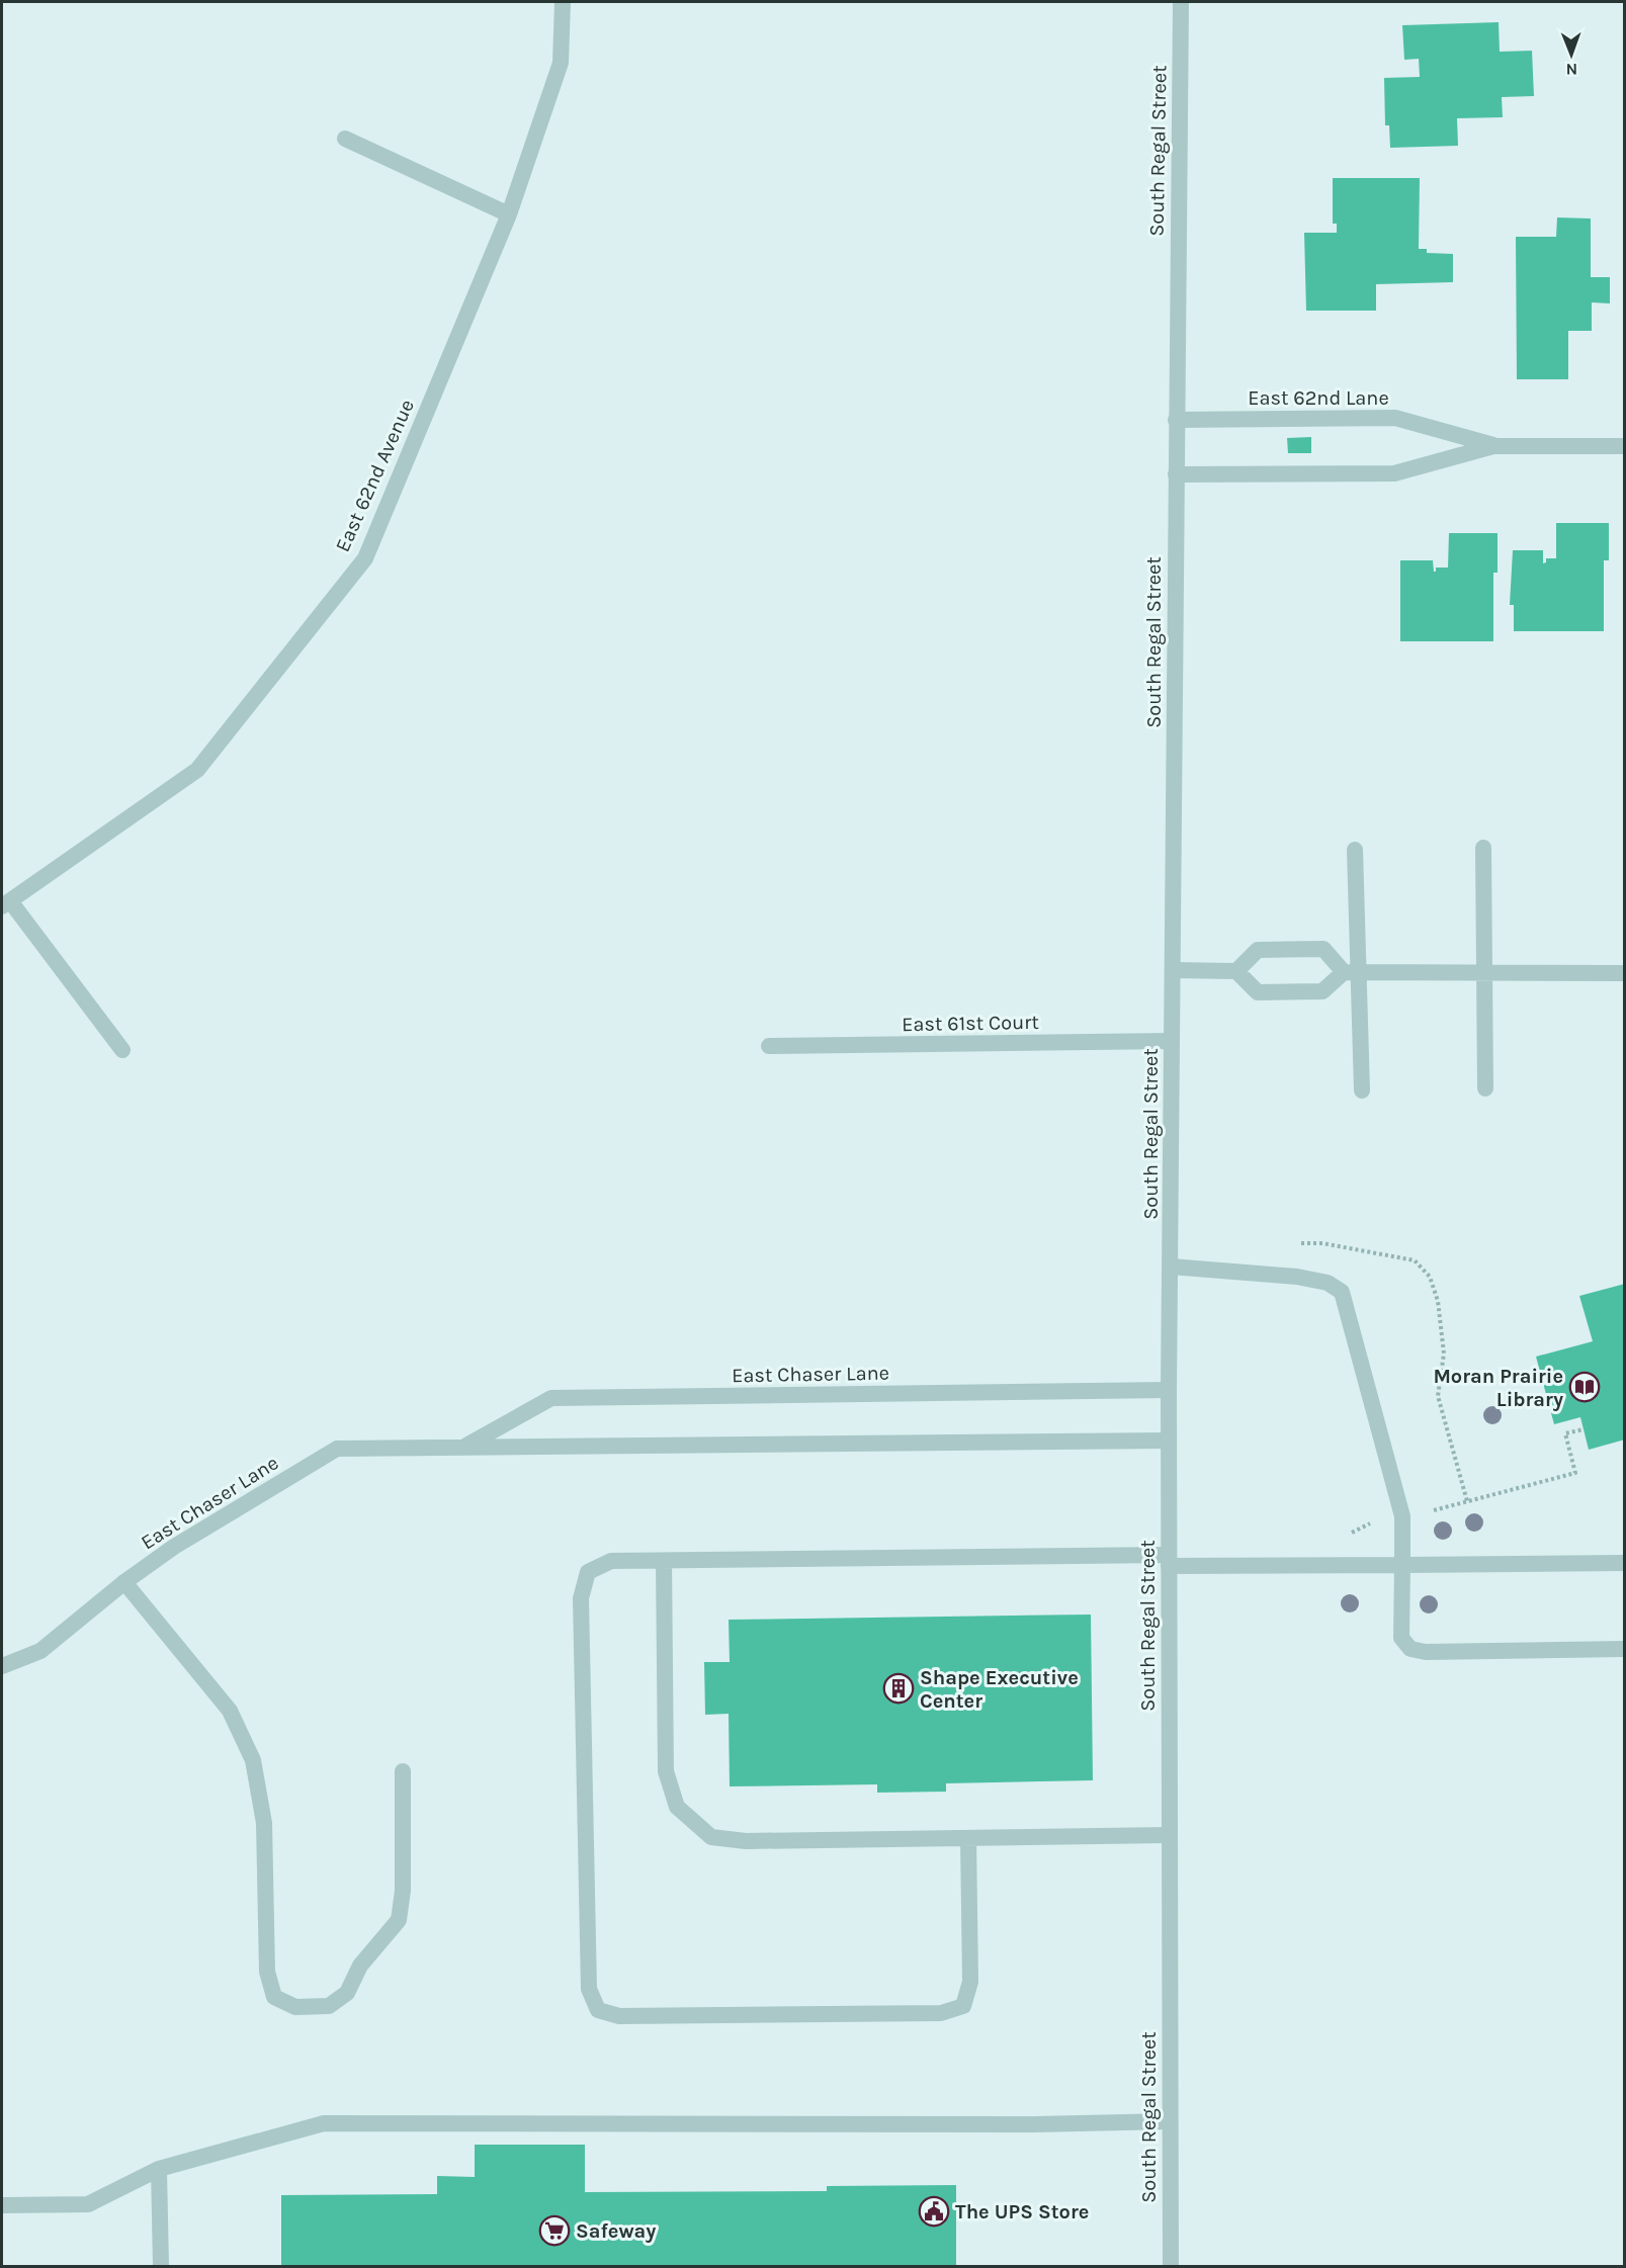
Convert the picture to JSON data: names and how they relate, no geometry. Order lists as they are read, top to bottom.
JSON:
{
  "streets": {
    "street": [
      "South Regal Street",
      "East 62nd Lane",
      "East 62nd Avenue",
      "East 61st Court",
      "East Chaser Lane"
    ]
  },
  "crossings": [
    ["South Regal Street", "East 62nd Lane"],
    ["South Regal Street", "East 61st Court"],
    ["South Regal Street", "East Chaser Lane"]
  ],
  "places": {
    "library": ["Moran Prairie Library"],
    "building": ["Shape Executive Center"],
    "public building": ["The UPS Store"],
    "supermarket": ["Safeway"]
  },
  "north": "bottom"
}
